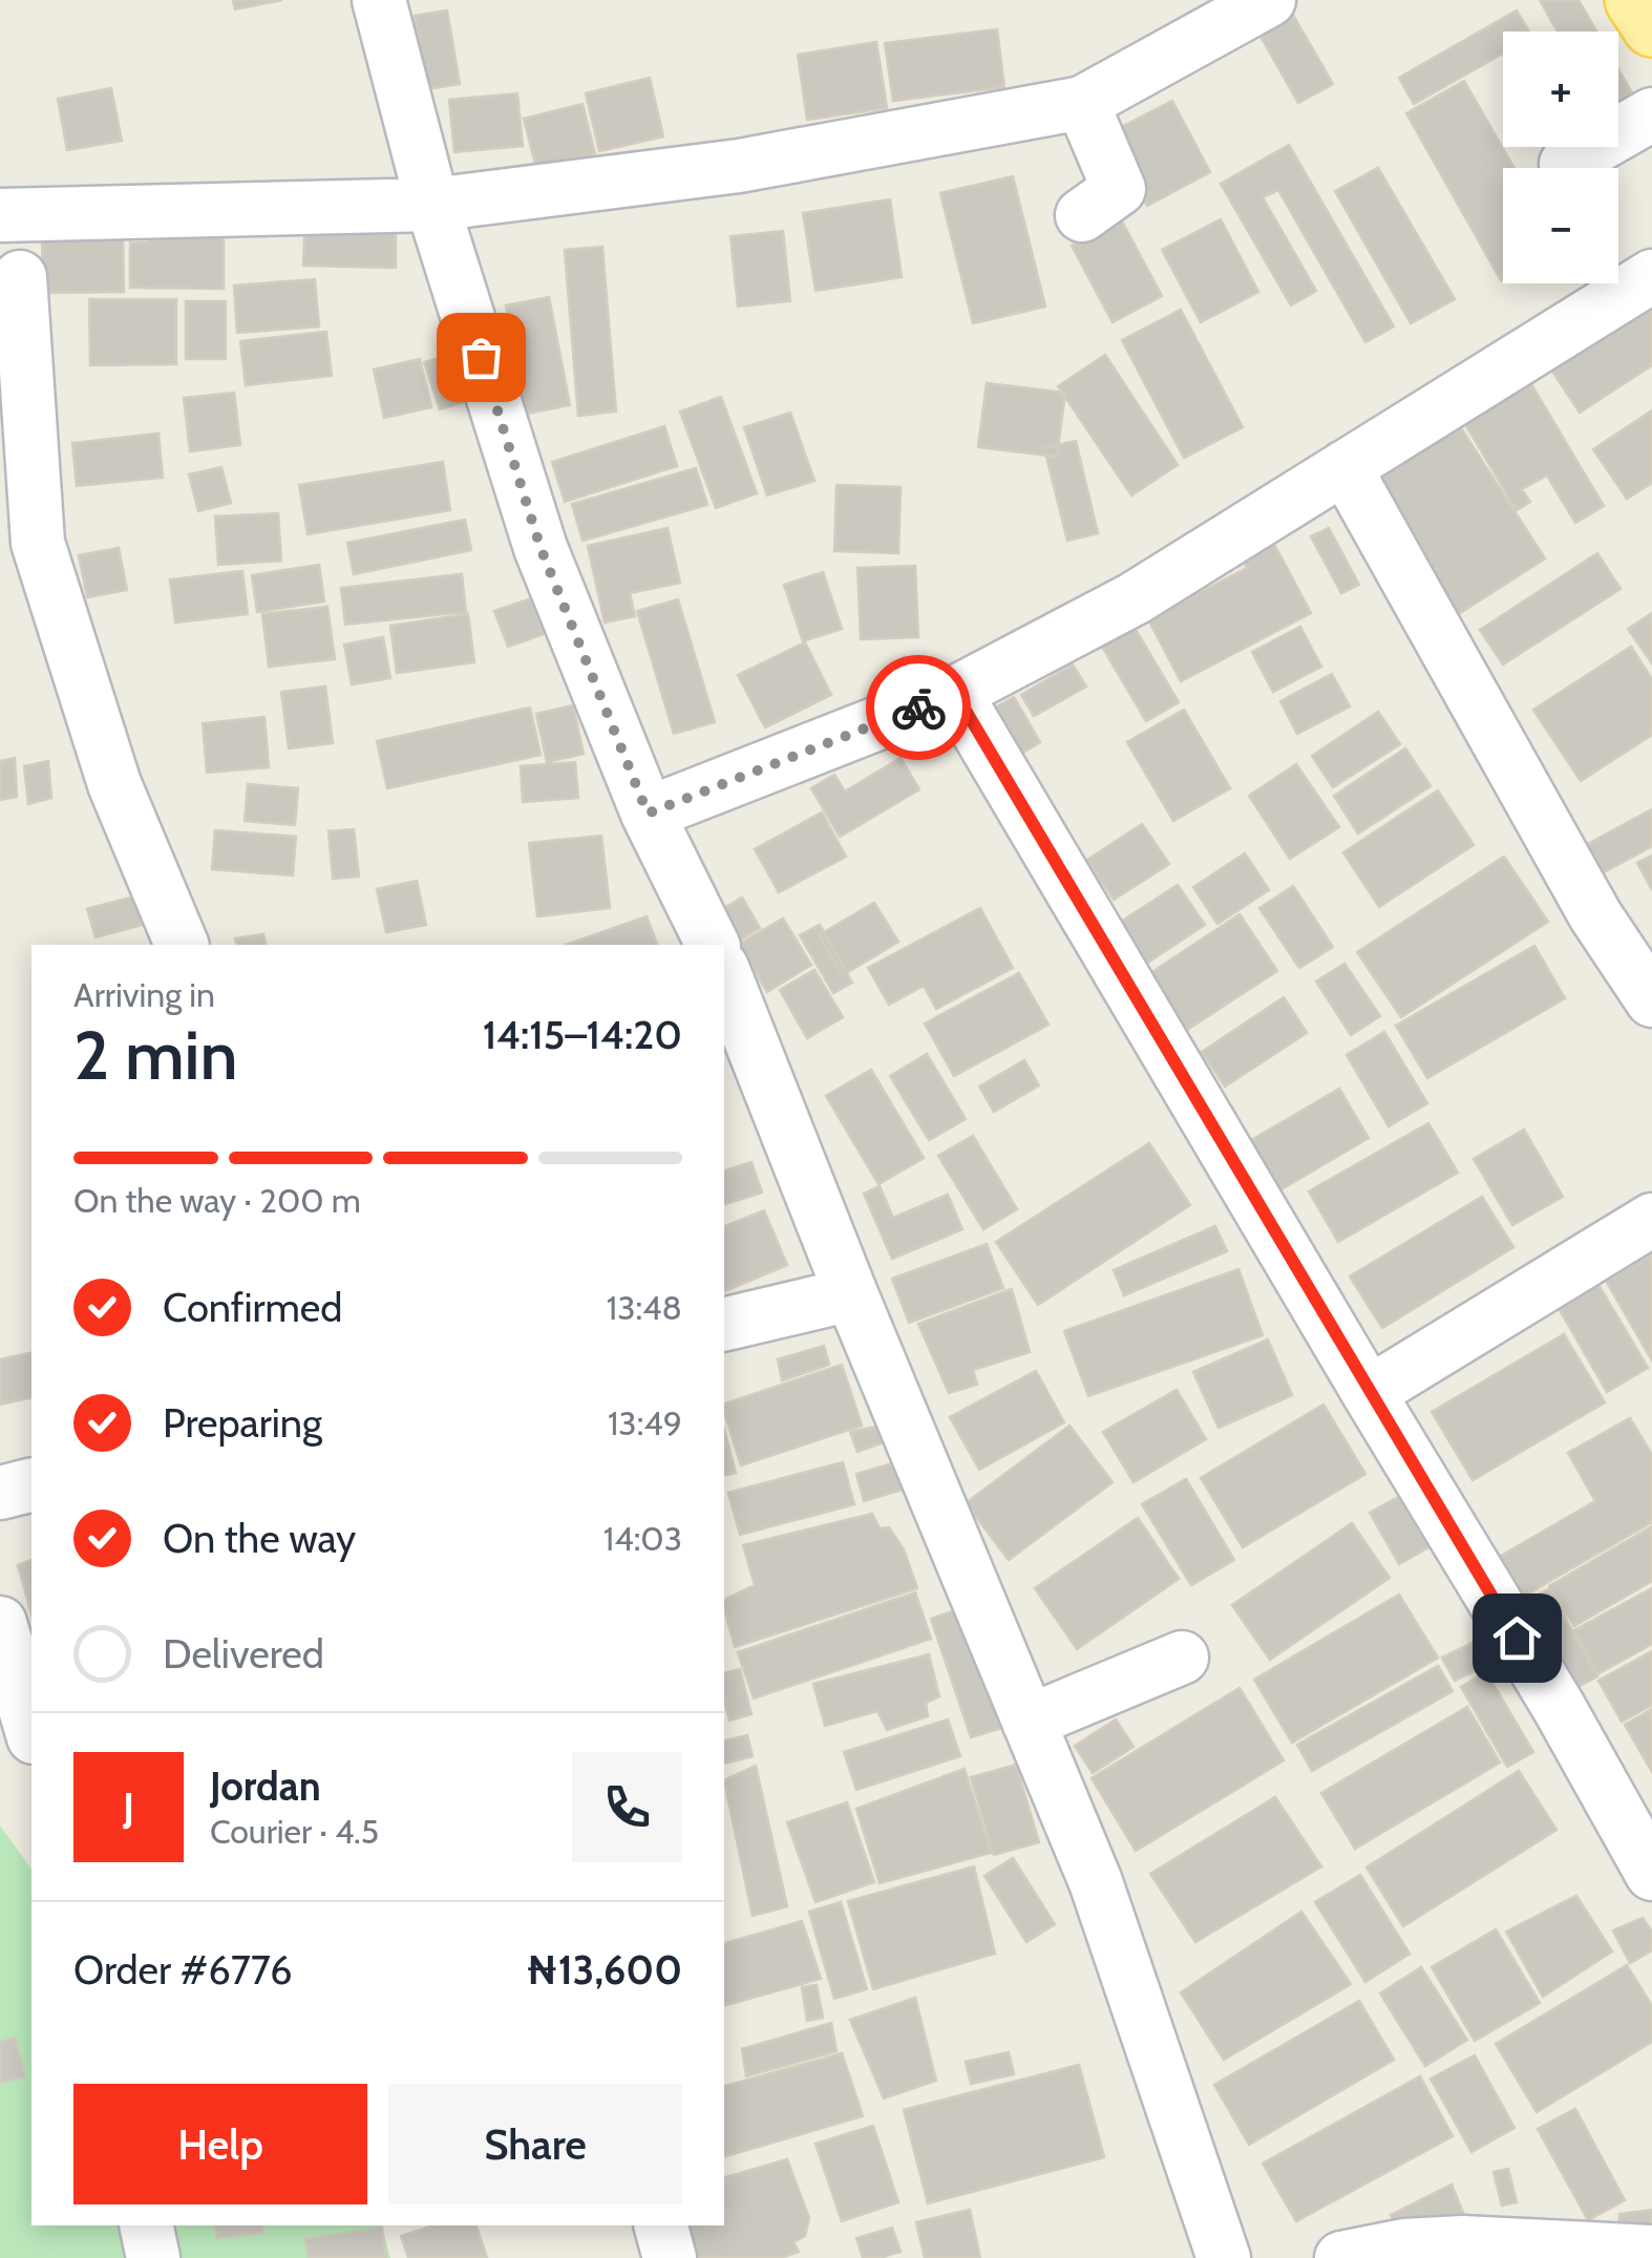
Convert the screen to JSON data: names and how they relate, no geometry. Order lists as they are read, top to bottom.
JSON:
{
  "page": {
    "map_buttons": ["+", "−"],
    "heading": ["2 min", "Arriving in", "14:15–14:20"],
    "panel": [
      "Jordan",
      "Courier · 4.5",
      "Order #6776",
      "₦13,600"
    ],
    "bar": "On the way · 200 m",
    "list": [
      ["Confirmed", "13:48"],
      ["Preparing", "13:49"],
      ["On the way", "14:03"],
      "Delivered"
    ],
    "round": "J",
    "buttons": ["Help", "Share"]
  }
}
